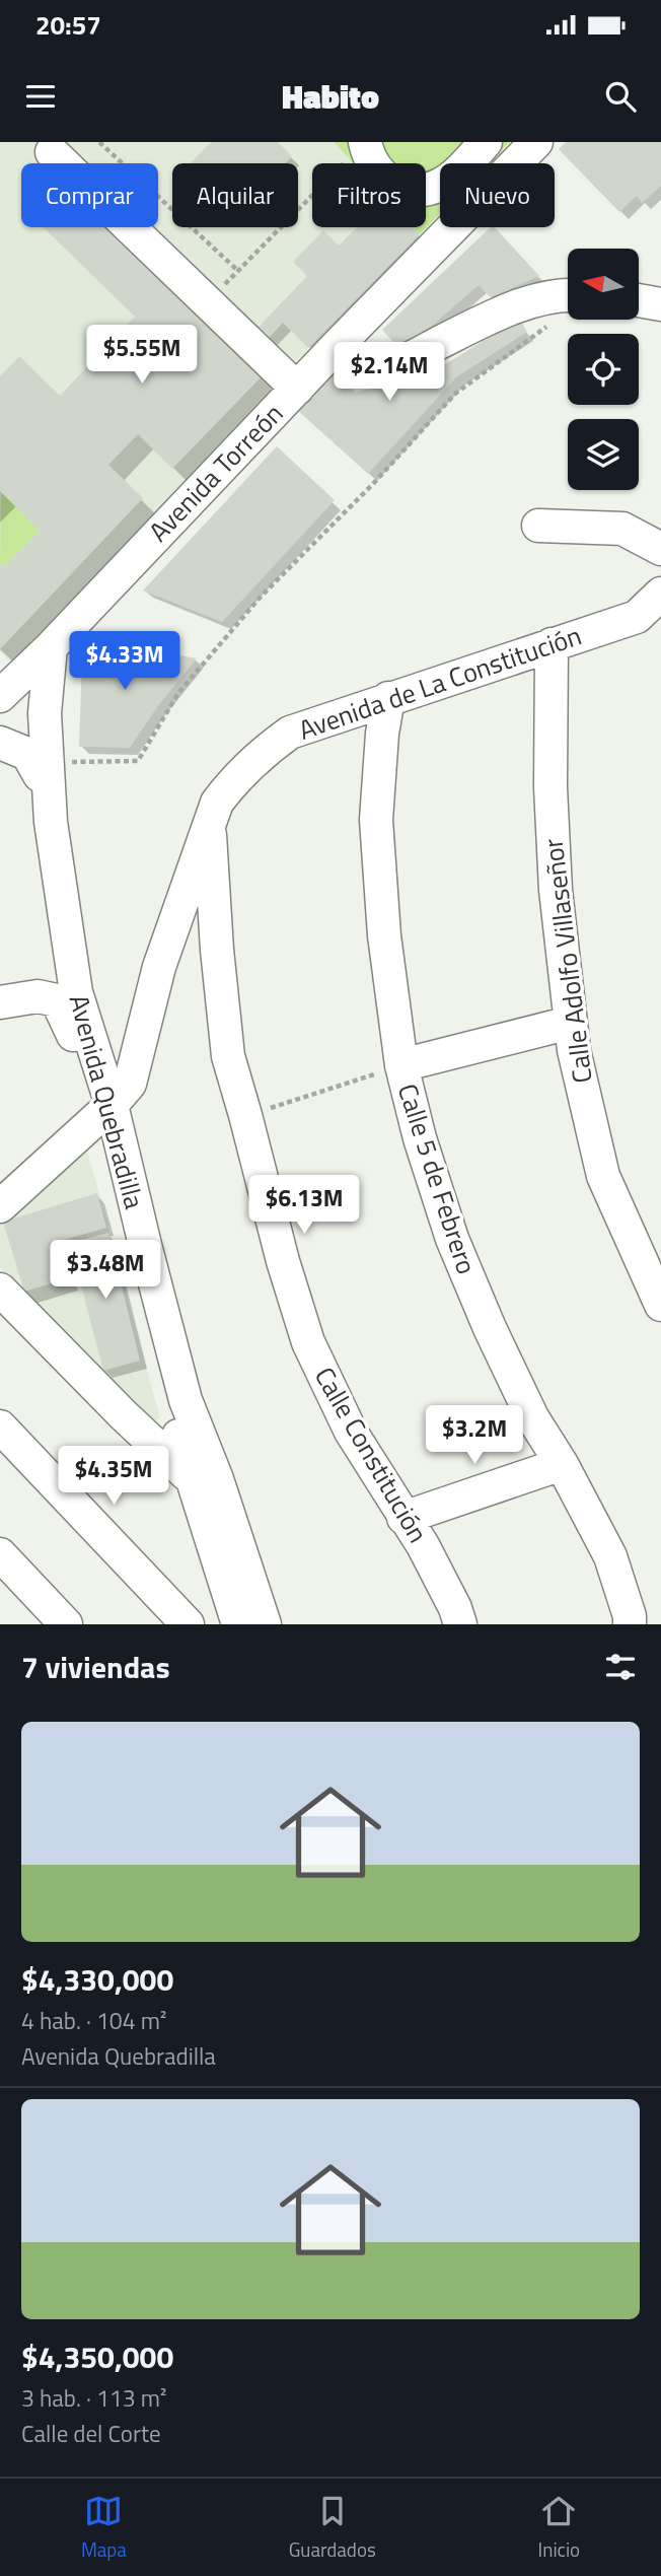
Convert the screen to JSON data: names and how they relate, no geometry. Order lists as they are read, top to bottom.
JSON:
{
  "streets": {
    "street": [
      "Avenida Torreón",
      "Avenida de La Constitución",
      "Calle Adolfo Villaseñor",
      "Avenida Quebradilla",
      "Calle 5 de Febrero",
      "Calle Constitución"
    ]
  },
  "crossings": [
    ["Avenida Torreón", "Avenida Quebradilla"],
    ["Avenida de La Constitución", "Calle Adolfo Villaseñor"],
    ["Avenida de La Constitución", "Avenida Quebradilla"],
    ["Avenida de La Constitución", "Calle 5 de Febrero"],
    ["Avenida de La Constitución", "Calle Constitución"]
  ],
  "north": "left",
  "page": {
    "status": "20:57",
    "header": "Habito",
    "chip": [
      "Comprar",
      "Alquilar",
      "Filtros",
      "Nuevo"
    ],
    "price": [
      "$5.55M",
      "$2.14M",
      "$4.33M",
      "$6.13M",
      "$3.48M",
      "$3.2M",
      "$4.35M"
    ],
    "heading": "7 viviendas",
    "list": [
      {
        "name": "$4,330,000",
        "note": "4 hab. · 104 m² · Avenida Quebradilla"
      },
      {
        "name": "$4,350,000",
        "note": "3 hab. · 113 m² · Calle del Corte"
      }
    ],
    "tabs": ["Mapa", "Guardados", "Inicio"]
  }
}
